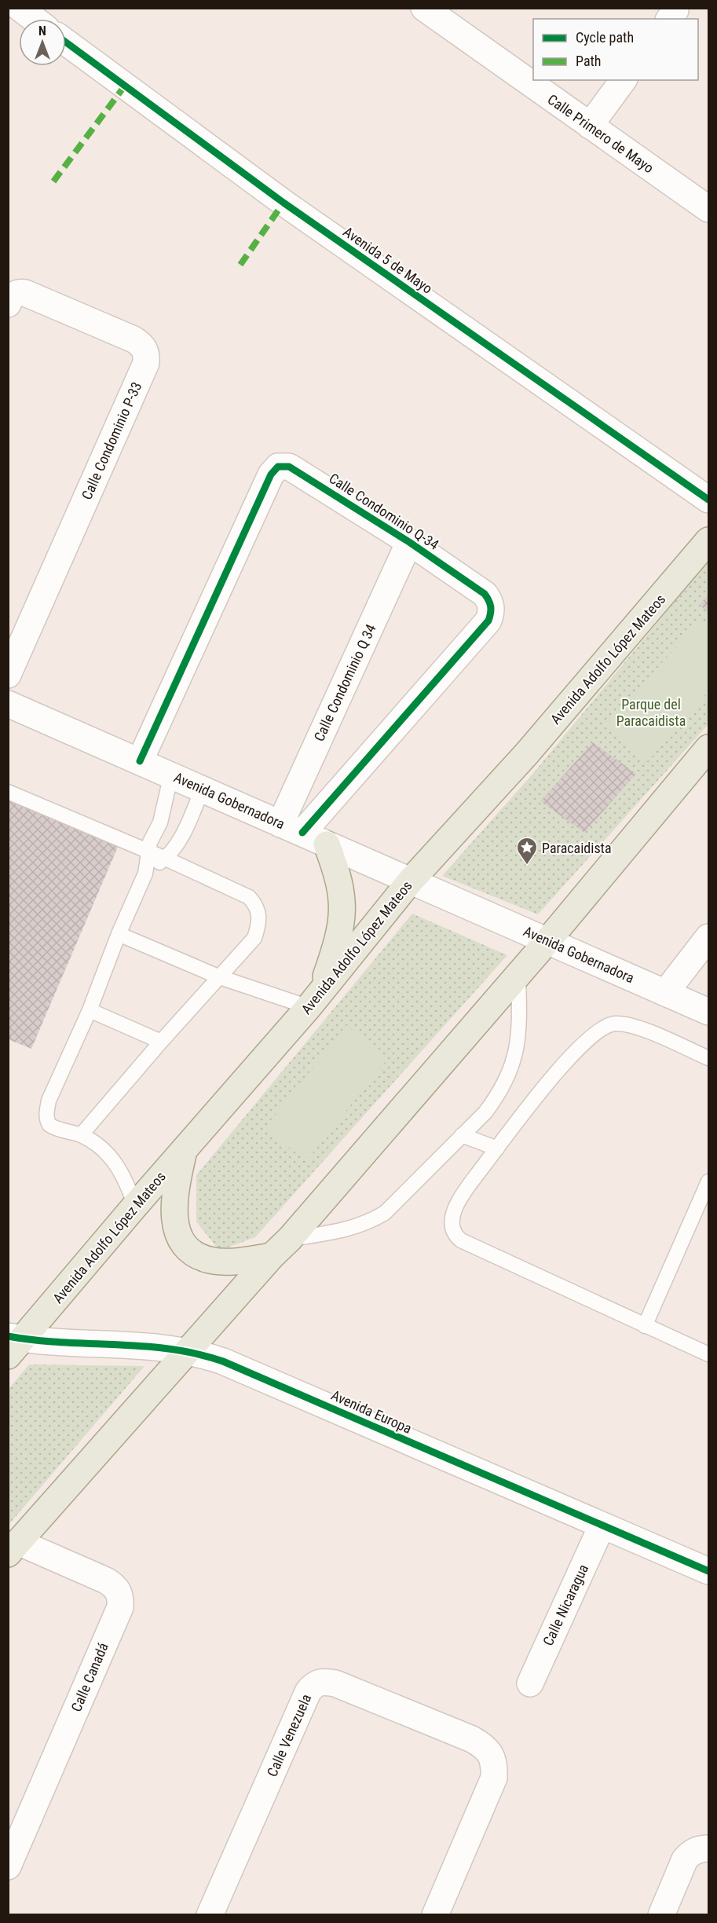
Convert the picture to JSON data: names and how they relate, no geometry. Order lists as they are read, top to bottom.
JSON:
{
  "streets": {
    "main road": ["Avenida Adolfo López Mateos"],
    "street": [
      "Calle Primero de Mayo",
      "Avenida 5 de Mayo",
      "Calle Condominio P-33",
      "Calle Condominio Q-34",
      "Calle Condominio Q 34",
      "Avenida Gobernadora",
      "Avenida Europa",
      "Calle Nicaragua",
      "Calle Canadá",
      "Calle Venezuela"
    ]
  },
  "crossings": [
    ["Calle Condominio Q-34", "Calle Condominio Q 34"],
    ["Calle Condominio Q-34", "Avenida Gobernadora"],
    ["Avenida Adolfo López Mateos", "Avenida Gobernadora"],
    ["Avenida Adolfo López Mateos", "Avenida Europa"],
    ["Calle Condominio Q 34", "Avenida Gobernadora"],
    ["Avenida Europa", "Calle Nicaragua"]
  ],
  "parks": ["Parque del Paracaidista"],
  "places": {
    "place": ["Paracaidista"]
  },
  "legend": ["Cycle path", "Path"],
  "north": "top"
}
